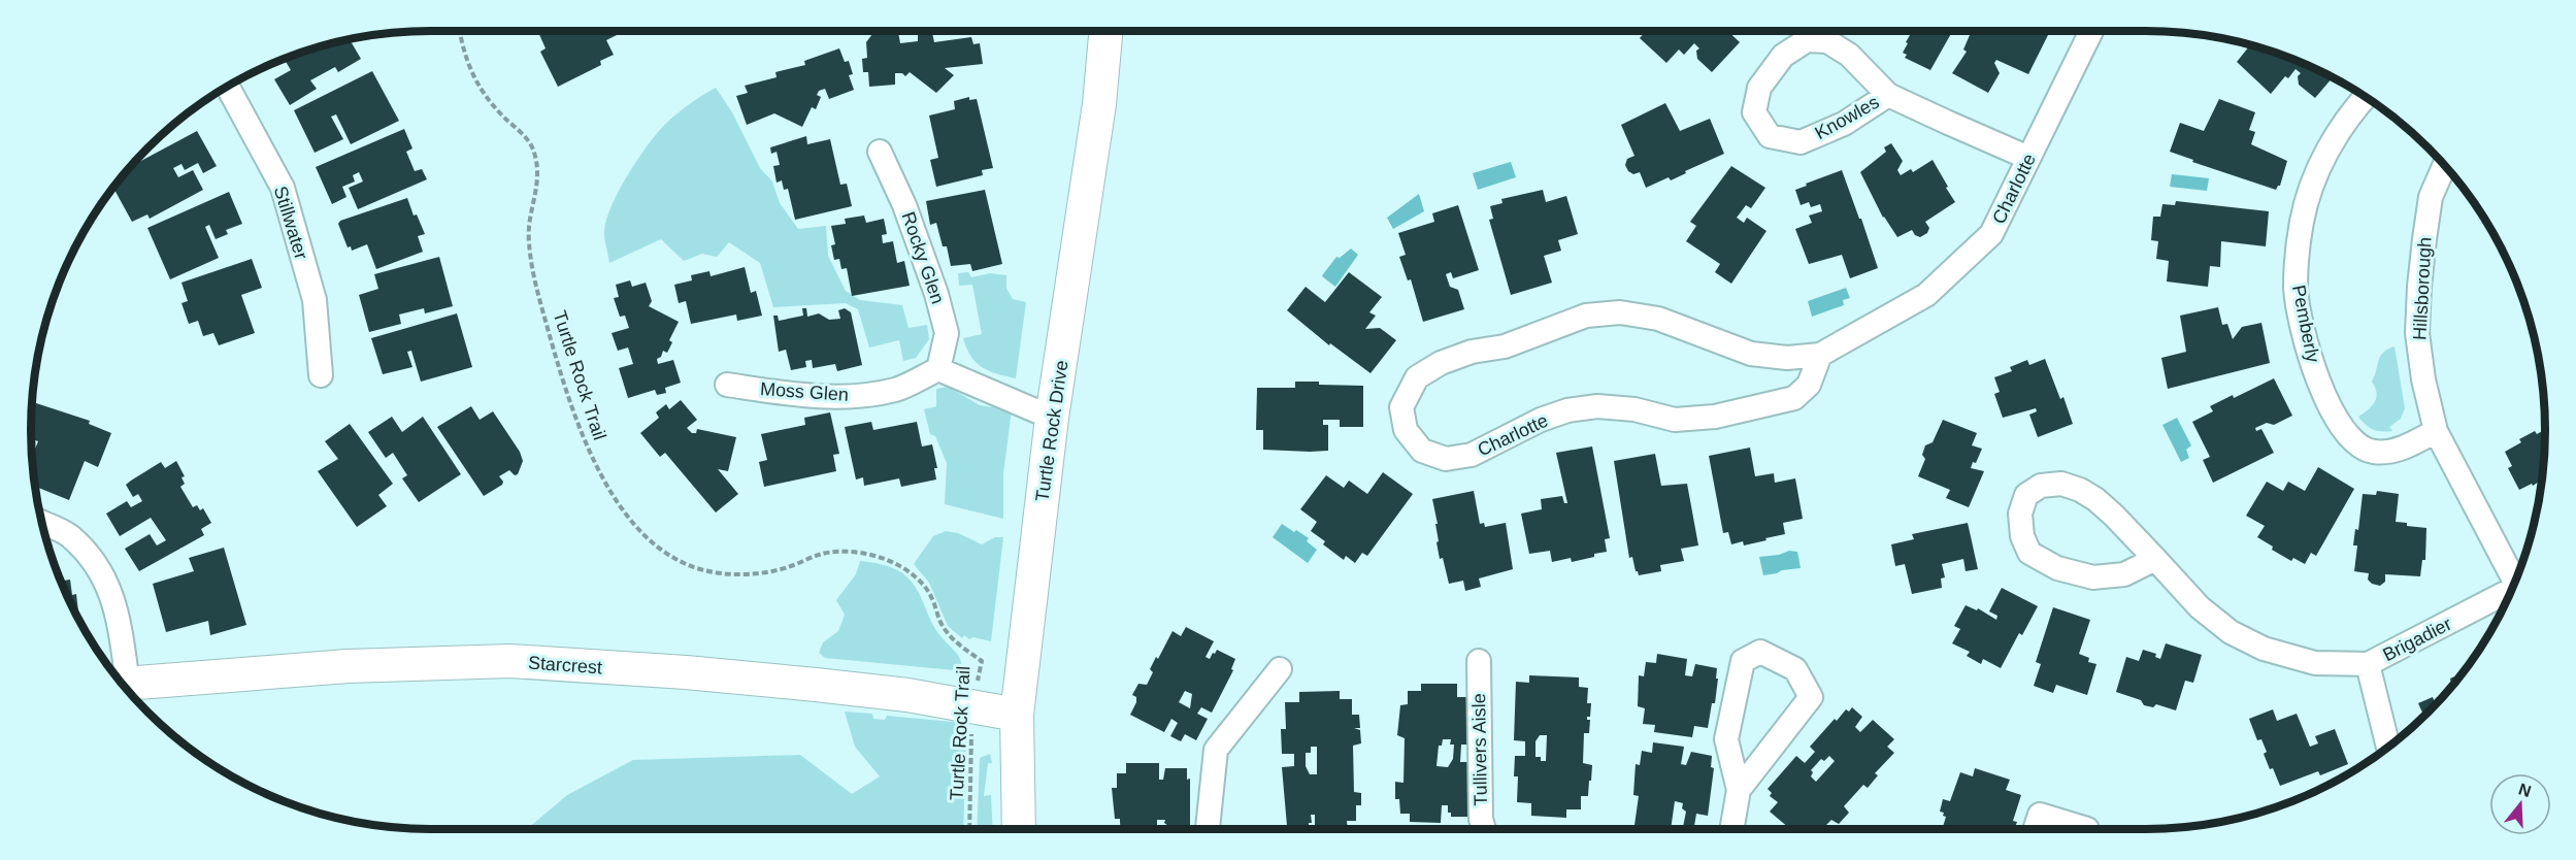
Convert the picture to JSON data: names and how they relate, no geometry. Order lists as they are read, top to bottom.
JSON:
{
  "streets": {
    "street": [
      "Knowles",
      "Charlotte",
      "Stillwater",
      "Rocky Glen",
      "Hillsborough",
      "Pemberly",
      "Moss Glen",
      "Turtle Rock Drive",
      "Brigadier",
      "Starcrest",
      "Tullivers Aisle"
    ],
    "path": ["Turtle Rock Trail"]
  },
  "crossings": [
    ["Knowles", "Charlotte"],
    ["Rocky Glen", "Moss Glen"],
    ["Hillsborough", "Pemberly"],
    ["Turtle Rock Trail", "Starcrest"],
    ["Turtle Rock Drive", "Starcrest"]
  ],
  "north": "top"
}
